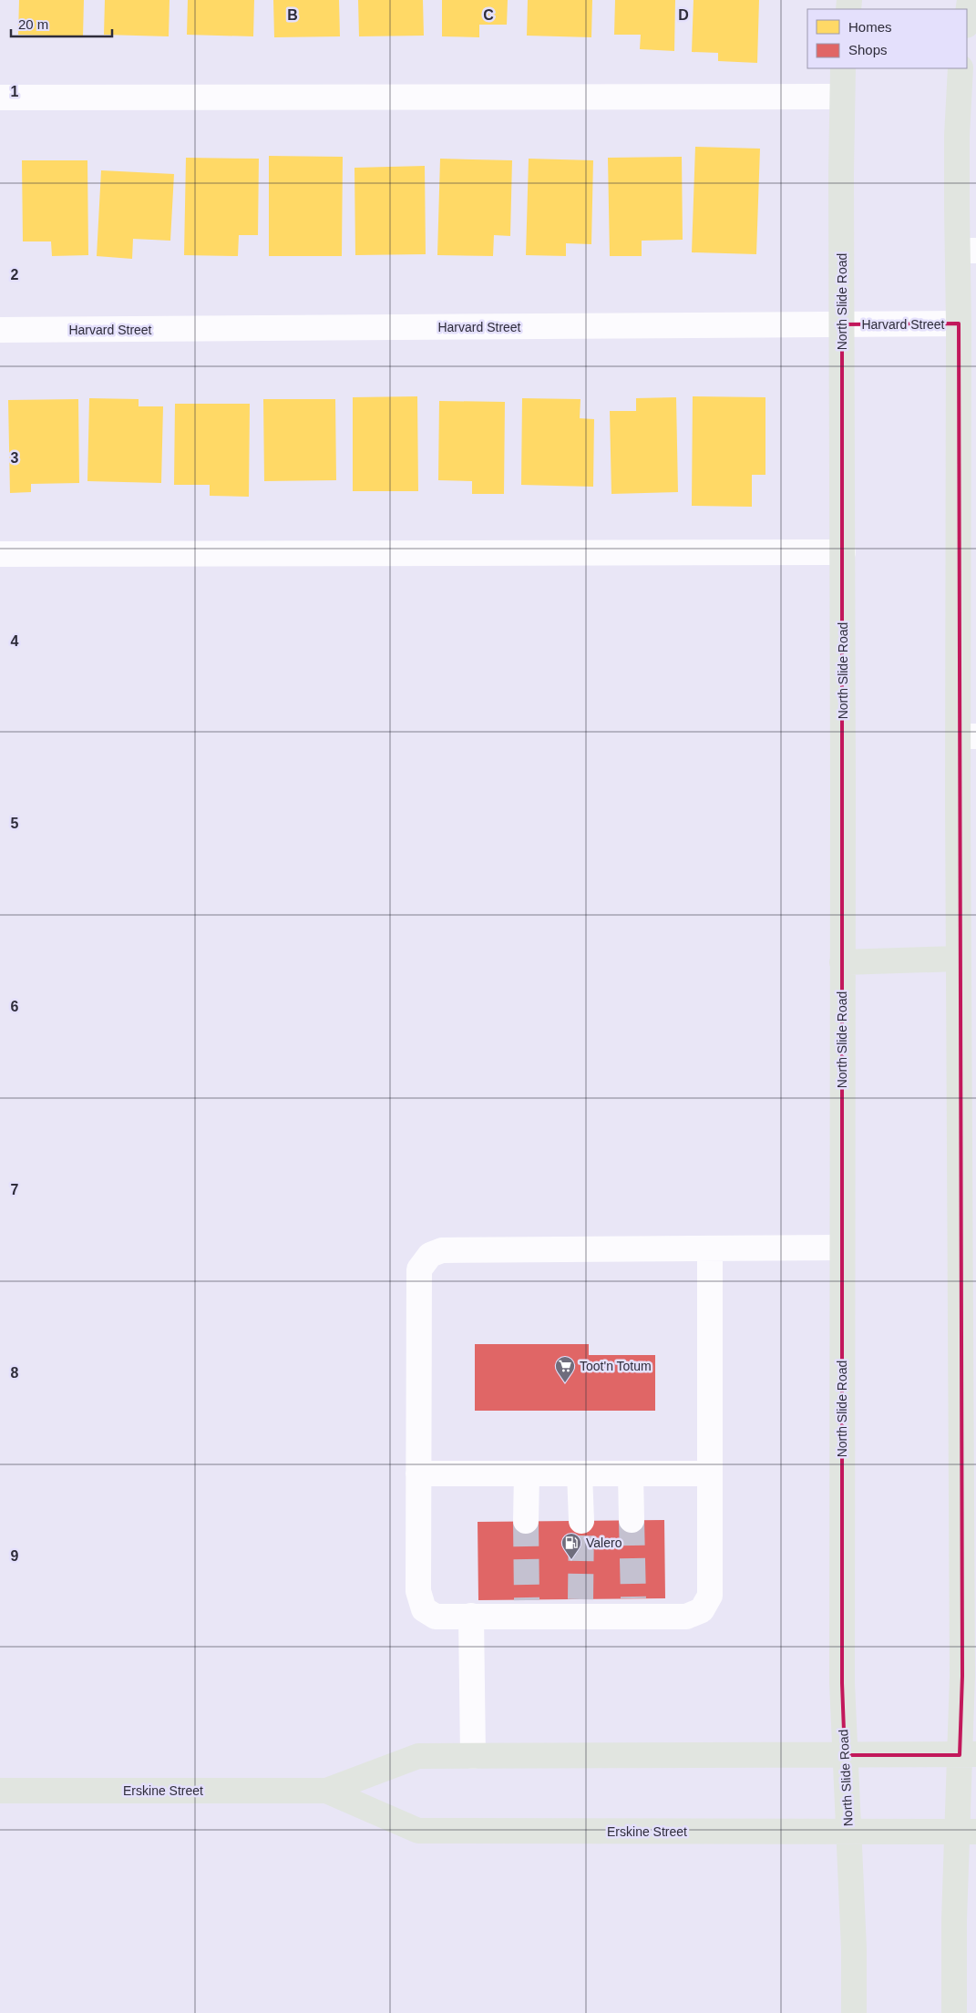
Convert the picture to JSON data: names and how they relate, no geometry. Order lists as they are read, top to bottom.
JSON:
{
  "streets": {
    "main road": ["North Slide Road", "Erskine Street"],
    "street": ["Harvard Street"]
  },
  "crossings": [
    ["North Slide Road", "Harvard Street"],
    ["North Slide Road", "Erskine Street"]
  ],
  "places": {
    "supermarket": ["Toot'n Totum"],
    "fuel station": ["Valero"]
  },
  "legend": ["Homes", "Shops"],
  "scale_bar": "20 m",
  "grid": {
    "columns": ["B", "C", "D"],
    "rows": [
      "1",
      "2",
      "3",
      "4",
      "5",
      "6",
      "7",
      "8",
      "9"
    ]
  }
}
